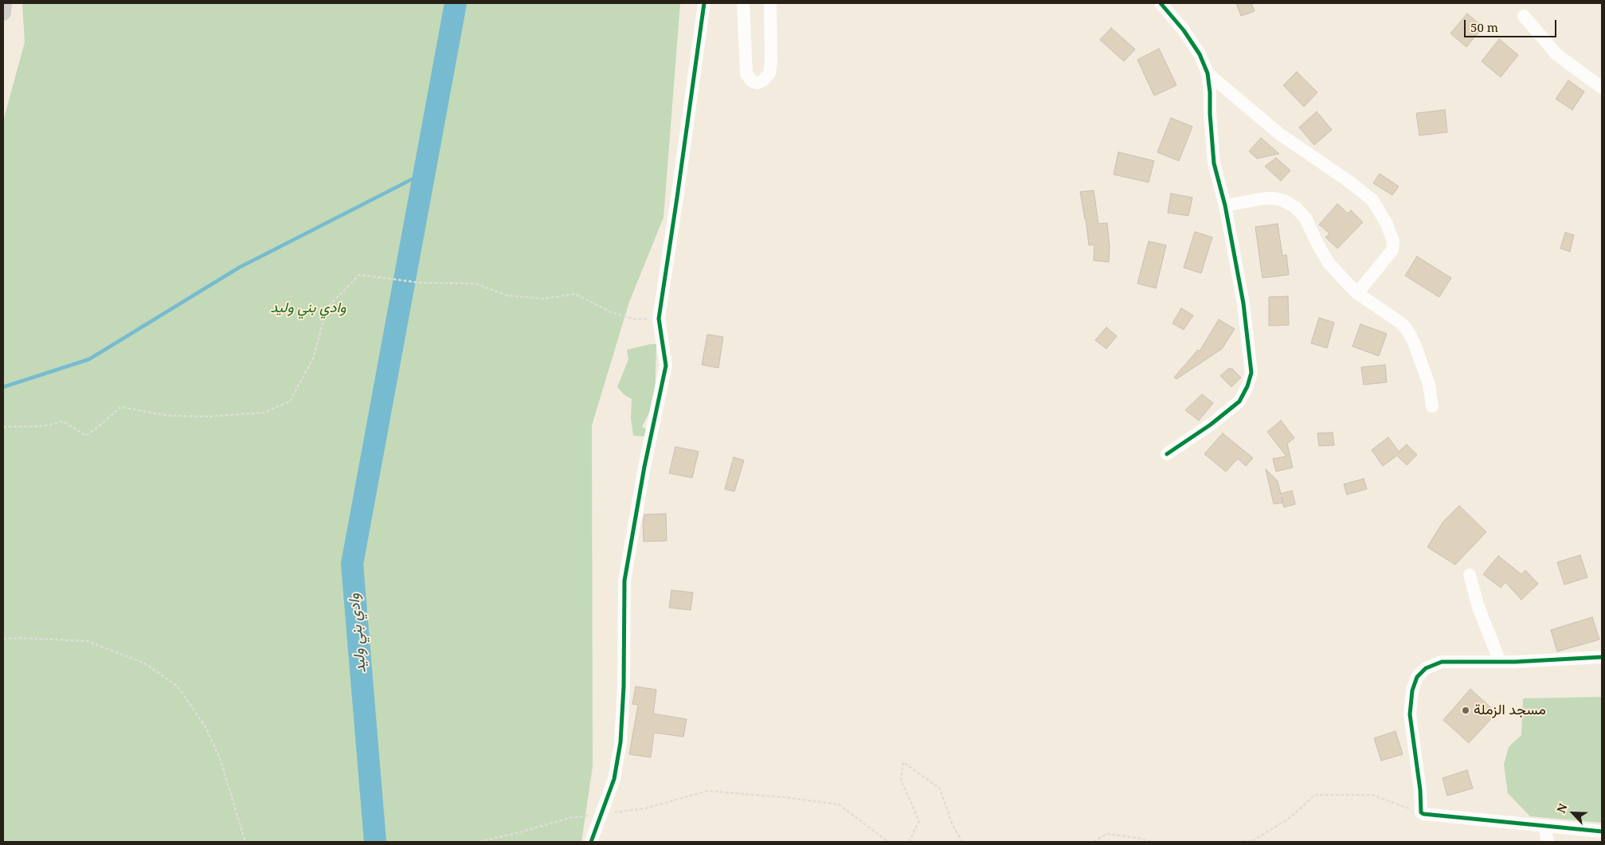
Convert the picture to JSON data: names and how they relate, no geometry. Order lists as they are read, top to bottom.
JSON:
{
  "water": ["وادي بني وليد"],
  "parks": ["وادي بني وليد"],
  "places": ["مسجد الزملة"],
  "scale_bar": "50 m",
  "north": "top left"
}
